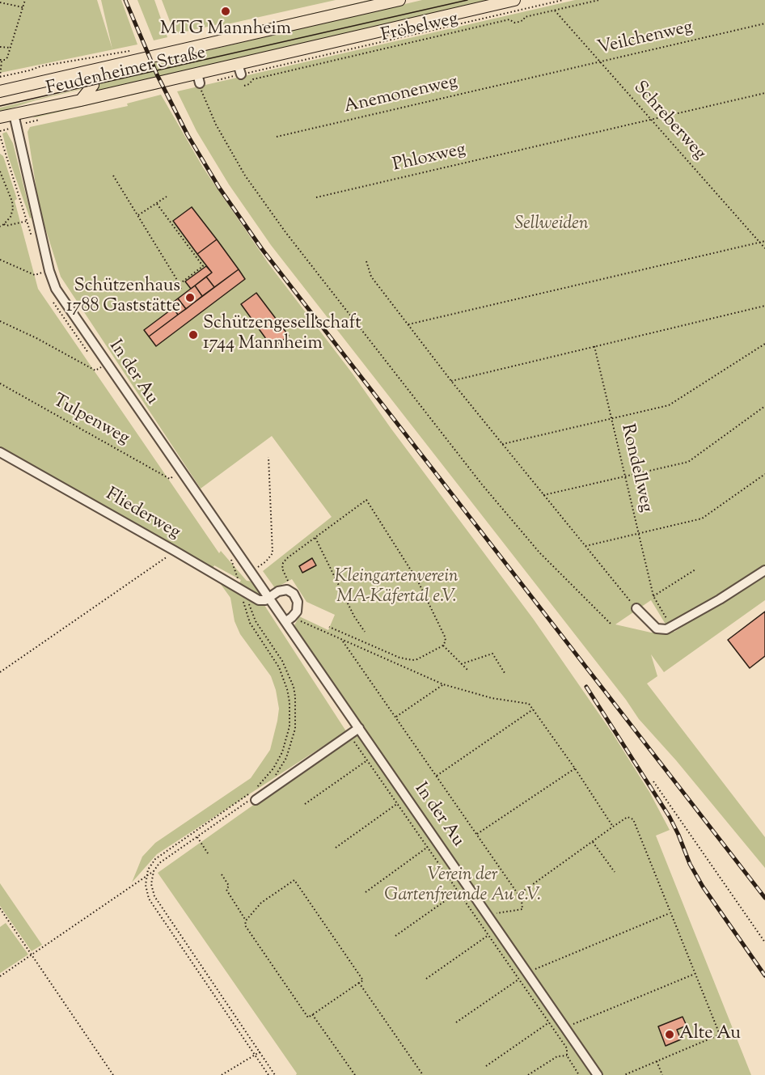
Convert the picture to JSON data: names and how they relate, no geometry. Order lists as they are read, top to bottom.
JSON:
{
  "streets": {
    "main road": ["Feudenheimer Straße"],
    "lane": ["In der Au", "Fliederweg"],
    "path": [
      "Fröbelweg",
      "Veilchenweg",
      "Anemonenweg",
      "Schreberweg",
      "Phloxweg",
      "Tulpenweg",
      "Rondellweg"
    ]
  },
  "crossings": [
    ["Fröbelweg", "Schreberweg"],
    ["Veilchenweg", "Anemonenweg"],
    ["Veilchenweg", "Schreberweg"],
    ["Feudenheimer Straße", "In der Au"],
    ["Schreberweg", "Phloxweg"],
    ["In der Au", "Fliederweg"]
  ],
  "parks": ["Sellweiden", "Kleingartenverein MA-Käfertal e.V.", "Verein der Gartenfreunde Au e.V."],
  "places": [
    "MTG Mannheim",
    "Schützenhaus 1788 Gaststätte",
    "Schützengesellschaft 1744 Mannheim",
    "Alte Au"
  ]
}
